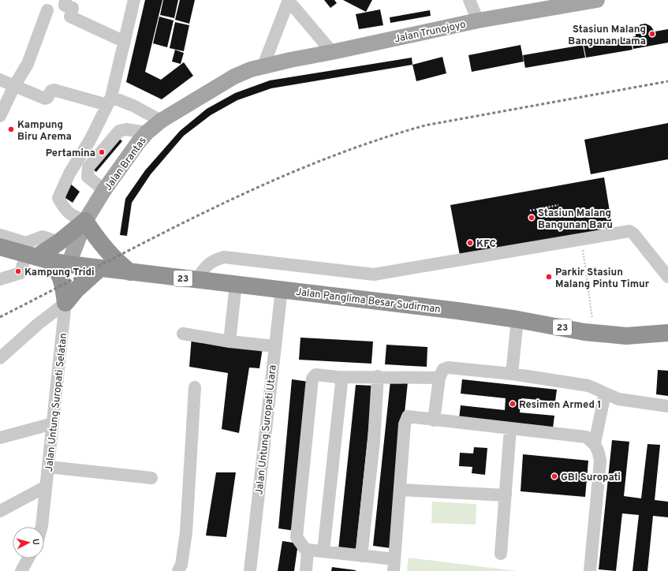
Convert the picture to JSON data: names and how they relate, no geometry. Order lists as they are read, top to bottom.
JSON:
{
  "streets": {
    "highway": ["23", "Jalan Panglima Besar Sudirman"],
    "main road": ["Jalan Trunojoyo", "Jalan Brantas"],
    "street": ["Jalan Untung Suropati Selatan", "Jalan Untung Suropati Utara"]
  },
  "crossings": [
    ["Jalan Trunojoyo", "Jalan Brantas"],
    ["Jalan Brantas", "23"],
    ["Jalan Brantas", "Jalan Panglima Besar Sudirman"],
    ["Jalan Brantas", "Jalan Untung Suropati Selatan"],
    ["23", "Jalan Panglima Besar Sudirman"],
    ["23", "Jalan Untung Suropati Selatan"],
    ["Jalan Panglima Besar Sudirman", "Jalan Untung Suropati Selatan"],
    ["Jalan Panglima Besar Sudirman", "Jalan Untung Suropati Utara"]
  ],
  "places": [
    "Stasiun Malang Bangunan Lama",
    "Kampung Biru Arema",
    "Pertamina",
    "Stasiun Malang Bangunan Baru",
    "KFC",
    "Kampung Tridi",
    "Parkir Stasiun Malang Pintu Timur",
    "Resimen Armed 1",
    "GBI Suropati"
  ],
  "north": "right"
}
